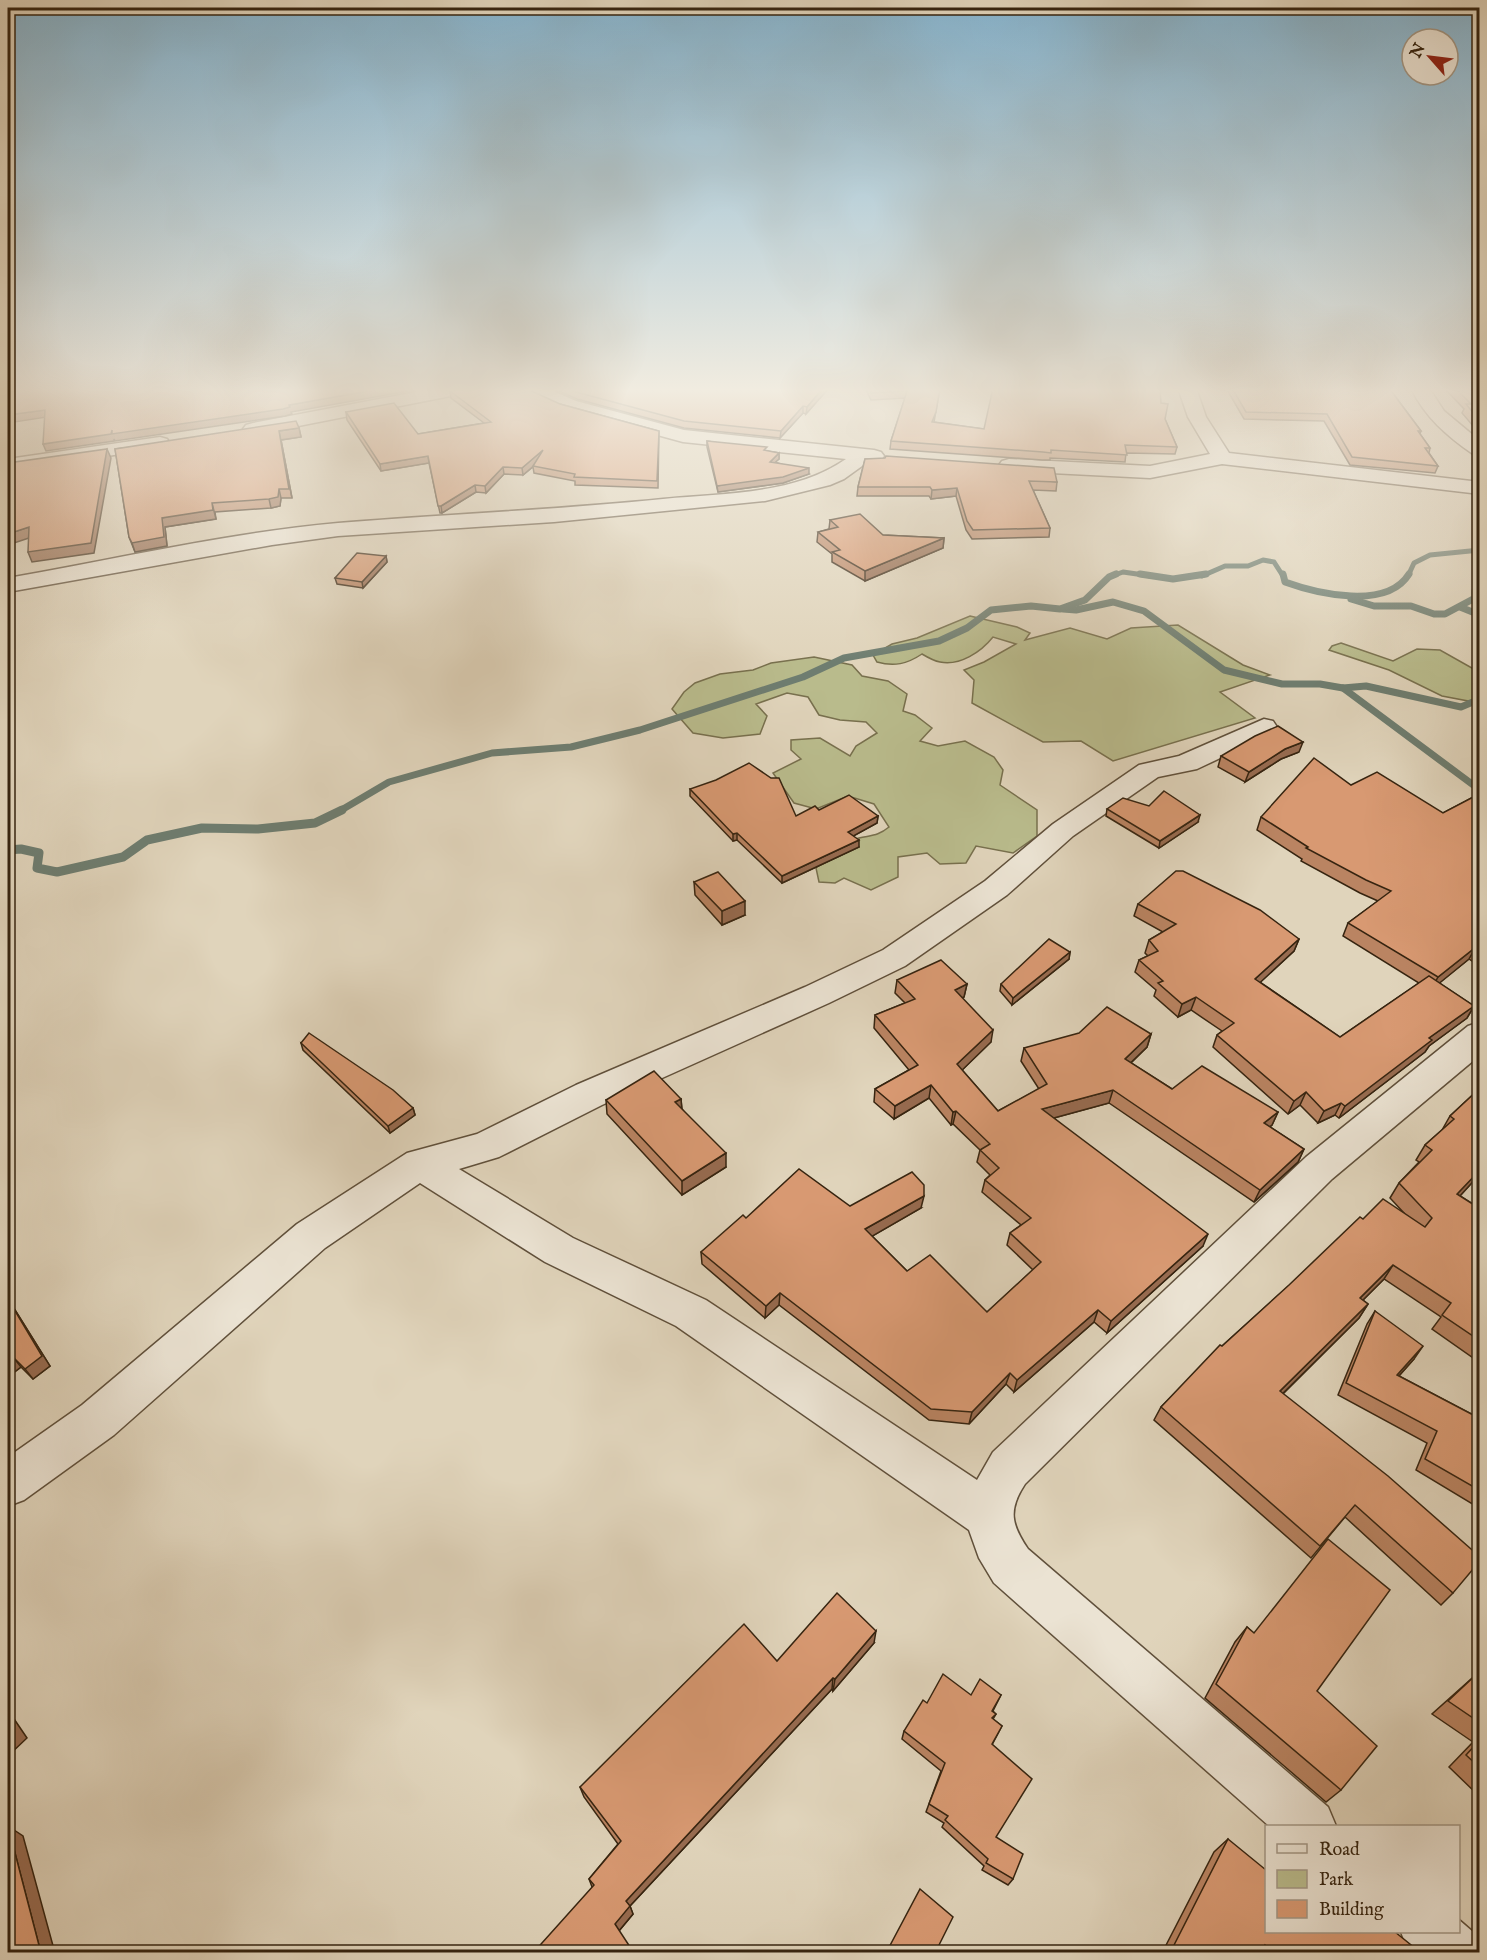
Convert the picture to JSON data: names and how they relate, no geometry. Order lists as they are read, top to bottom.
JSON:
{
  "legend": ["Road", "Park", "Building"],
  "north": "top left"
}
